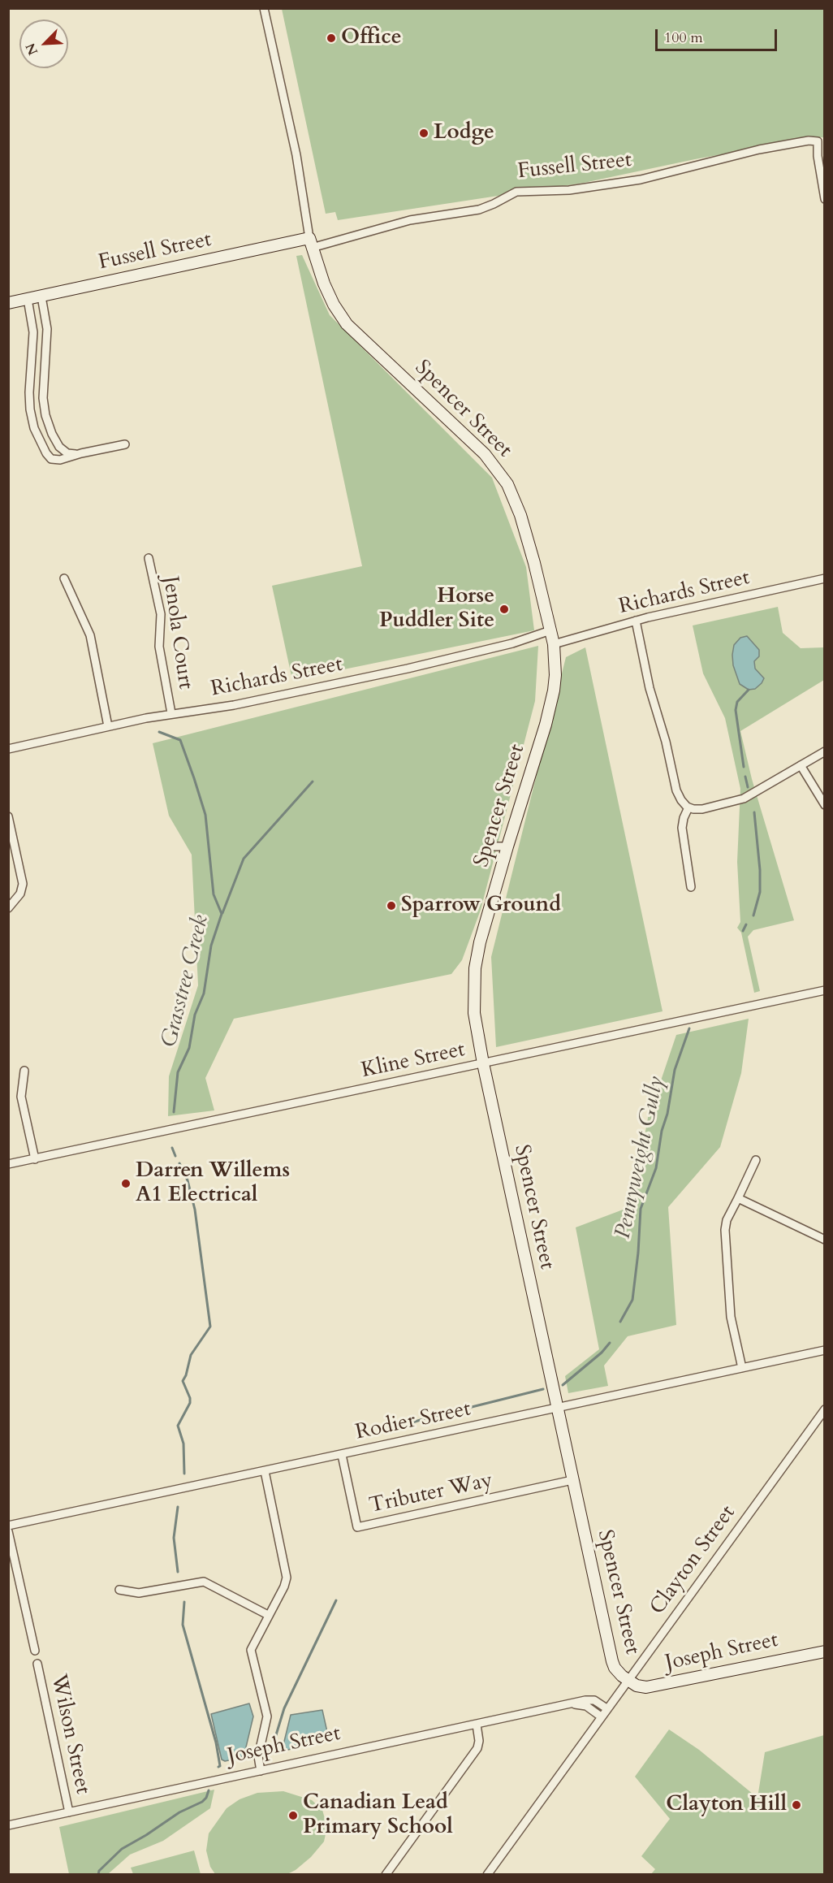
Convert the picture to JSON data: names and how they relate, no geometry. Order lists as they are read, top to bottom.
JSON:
{
  "streets": {
    "street": [
      "Fussell Street",
      "Spencer Street",
      "Richards Street",
      "Jenola Court",
      "Kline Street",
      "Rodier Street",
      "Tributer Way",
      "Clayton Street",
      "Joseph Street",
      "Wilson Street"
    ]
  },
  "crossings": [
    ["Fussell Street", "Spencer Street"],
    ["Spencer Street", "Richards Street"],
    ["Spencer Street", "Kline Street"],
    ["Spencer Street", "Rodier Street"],
    ["Spencer Street", "Tributer Way"],
    ["Spencer Street", "Clayton Street"],
    ["Spencer Street", "Joseph Street"],
    ["Richards Street", "Jenola Court"],
    ["Rodier Street", "Tributer Way"],
    ["Clayton Street", "Joseph Street"],
    ["Joseph Street", "Wilson Street"]
  ],
  "water": ["Grasstree Creek", "Pennyweight Gully"],
  "places": [
    "Office",
    "Lodge",
    "Horse Puddler Site",
    "Sparrow Ground",
    "Darren Willems A1 Electrical",
    "Clayton Hill",
    "Canadian Lead Primary School"
  ],
  "scale_bar": "100 m",
  "north": "bottom left"
}
